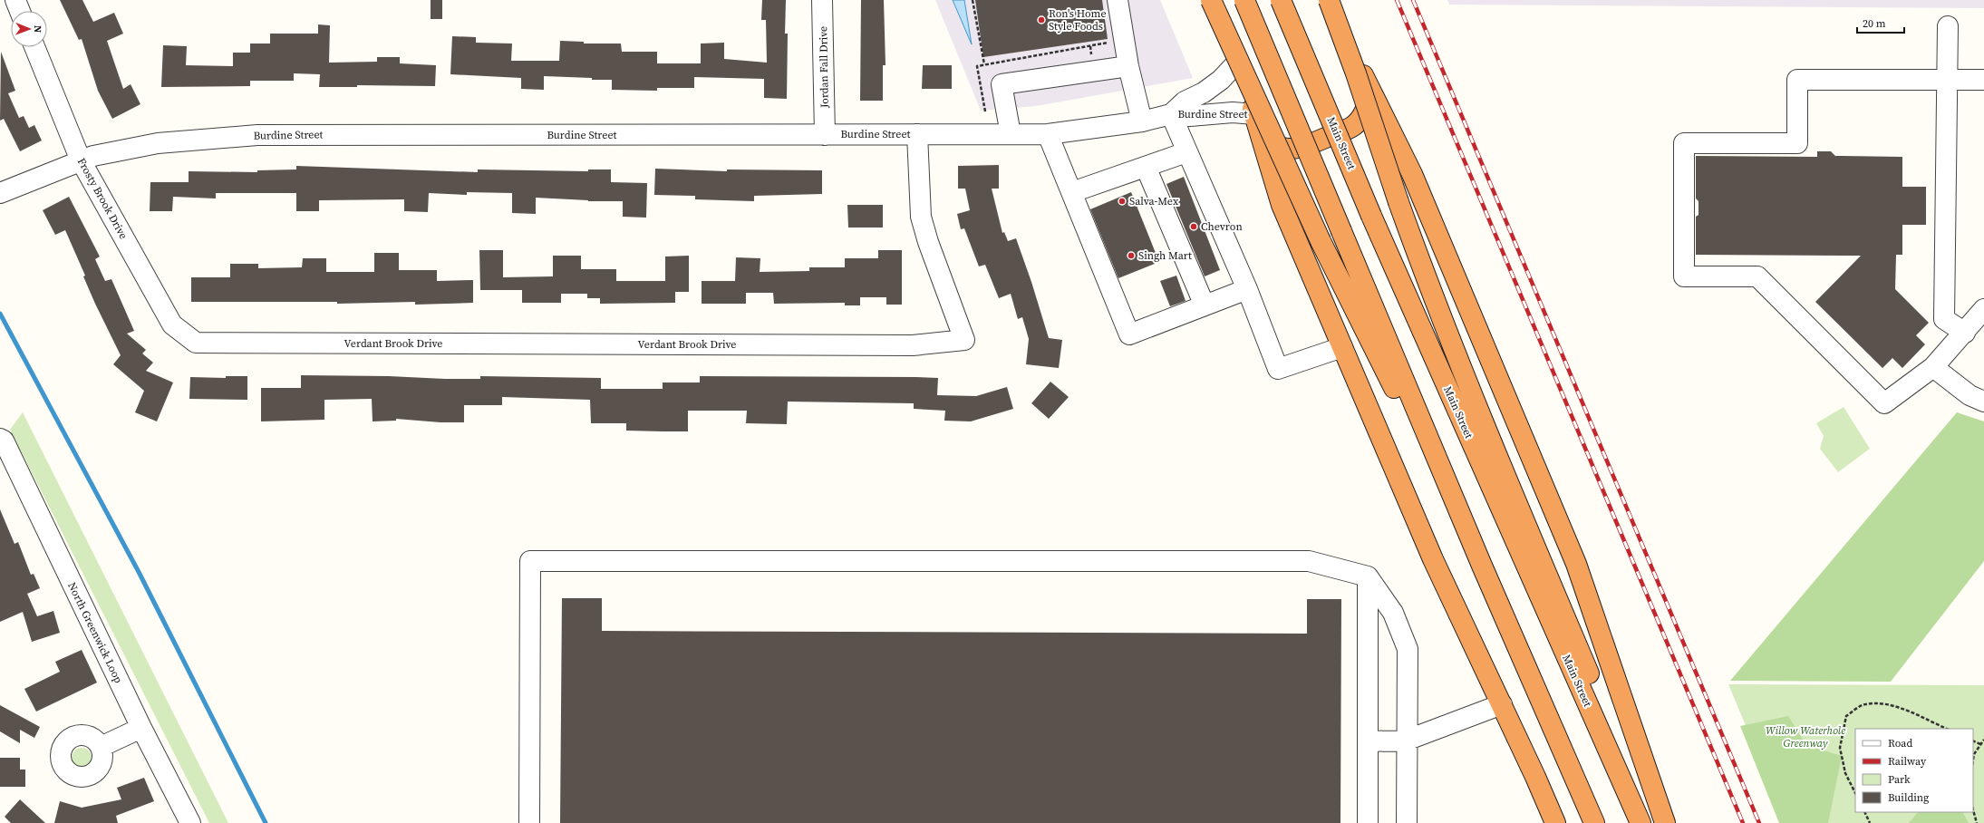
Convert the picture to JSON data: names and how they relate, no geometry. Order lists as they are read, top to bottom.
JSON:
{
  "streets": {
    "highway": ["Main Street"],
    "street": [
      "Jordan Fall Drive",
      "Burdine Street",
      "Frosty Brook Drive",
      "Verdant Brook Drive",
      "North Greenwick Loop"
    ]
  },
  "crossings": [
    ["Jordan Fall Drive", "Burdine Street"],
    ["Burdine Street", "Frosty Brook Drive"],
    ["Burdine Street", "Verdant Brook Drive"],
    ["Frosty Brook Drive", "Verdant Brook Drive"]
  ],
  "parks": ["Willow Waterhole Greenway"],
  "places": [
    "Ron's Home Style Foods",
    "Salva-Mex",
    "Chevron",
    "Singh Mart"
  ],
  "legend": [
    "Road",
    "Railway",
    "Park",
    "Building"
  ],
  "scale_bar": "20 m",
  "north": "right"
}
